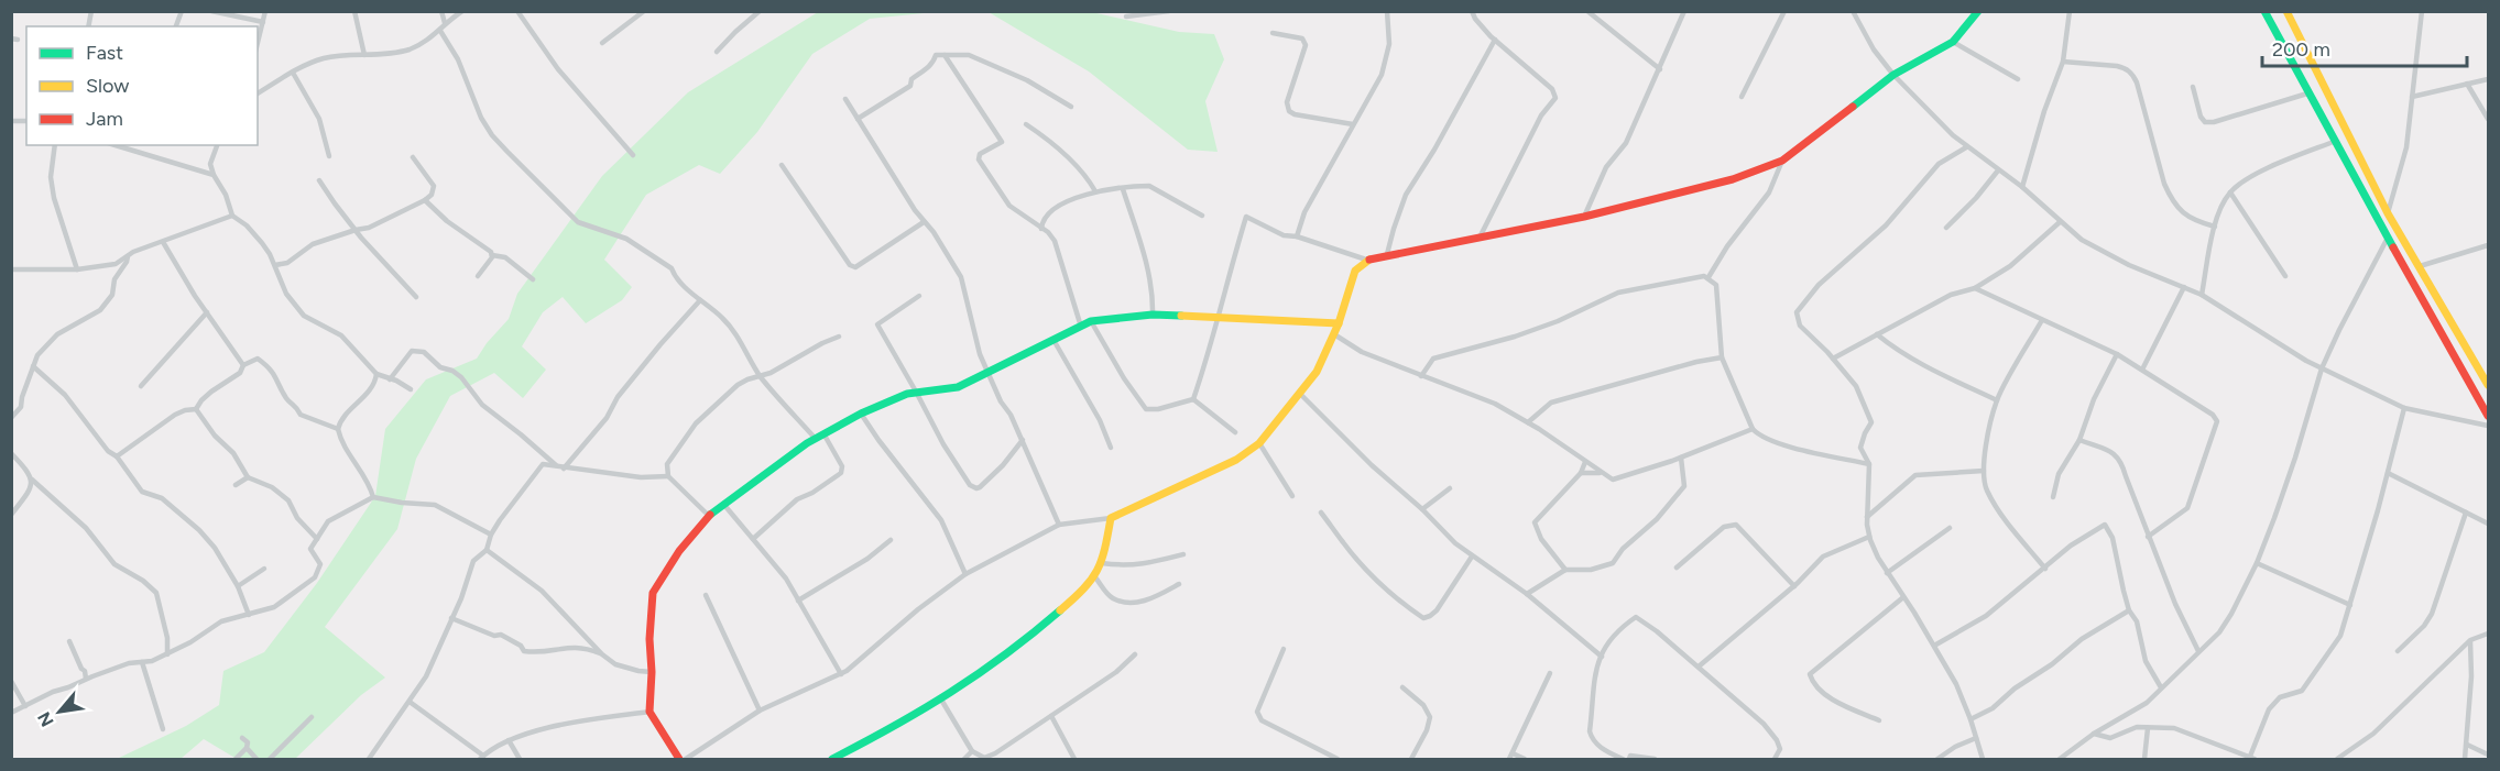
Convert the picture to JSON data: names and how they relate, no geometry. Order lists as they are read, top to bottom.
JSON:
{
  "legend": ["Fast", "Slow", "Jam"],
  "scale_bar": "200 m",
  "north": "bottom left"
}
